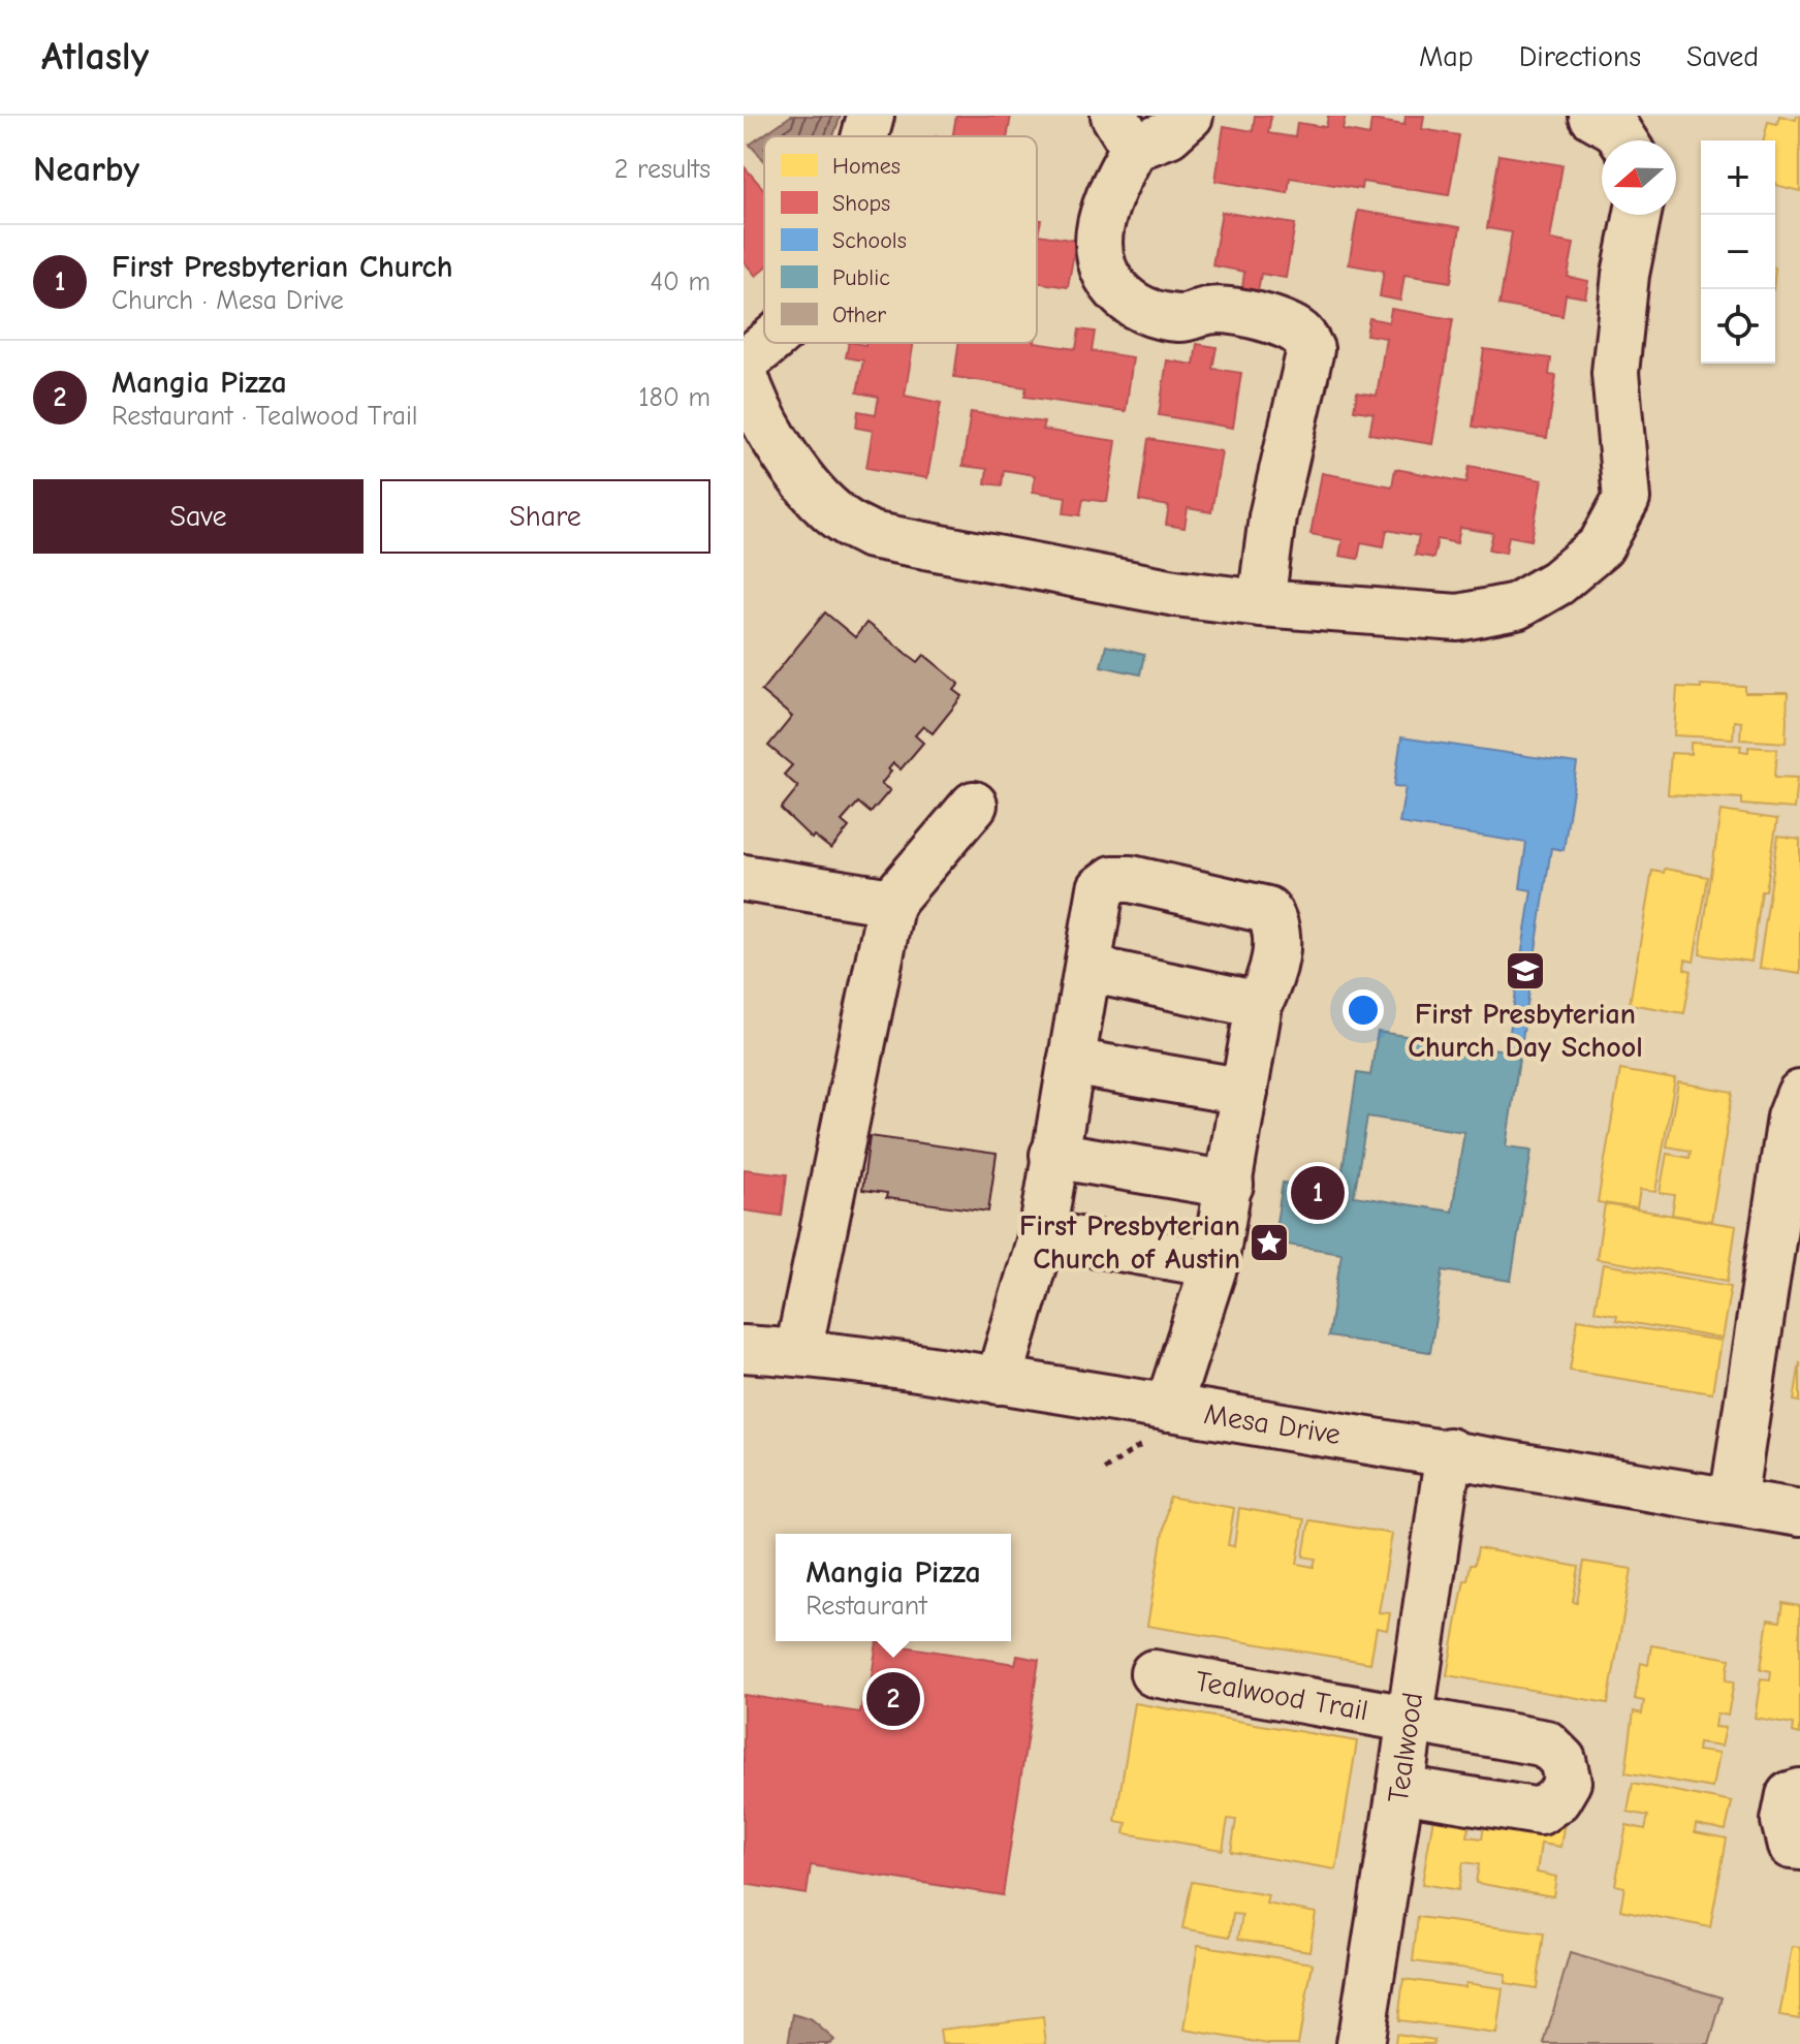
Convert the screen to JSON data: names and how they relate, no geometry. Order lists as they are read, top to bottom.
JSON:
{
  "streets": {
    "street": ["Mesa Drive", "Tealwood Trail", "Tealwood"]
  },
  "crossings": [
    ["Mesa Drive", "Tealwood"],
    ["Tealwood Trail", "Tealwood"]
  ],
  "places": {
    "school or university": ["First Presbyterian Church Day School"],
    "place": ["First Presbyterian Church of Austin"]
  },
  "legend": [
    "Homes",
    "Shops",
    "Schools",
    "Public",
    "Other"
  ],
  "north": "left",
  "page": {
    "header": "Atlasly",
    "nav": ["Map", "Directions", "Saved"],
    "heading": ["Nearby", "2 results"],
    "map_buttons": ["+", "−"],
    "list": [
      {
        "mark": "1",
        "name": "First Presbyterian Church",
        "note": "Church · Mesa Drive",
        "value": "40 m"
      },
      {
        "mark": "2",
        "name": "Mangia Pizza",
        "note": "Restaurant · Tealwood Trail",
        "value": "180 m"
      }
    ],
    "buttons": ["Save", "Share"],
    "pins": ["1", "2"],
    "popup": ["Mangia Pizza", "Restaurant"]
  }
}
